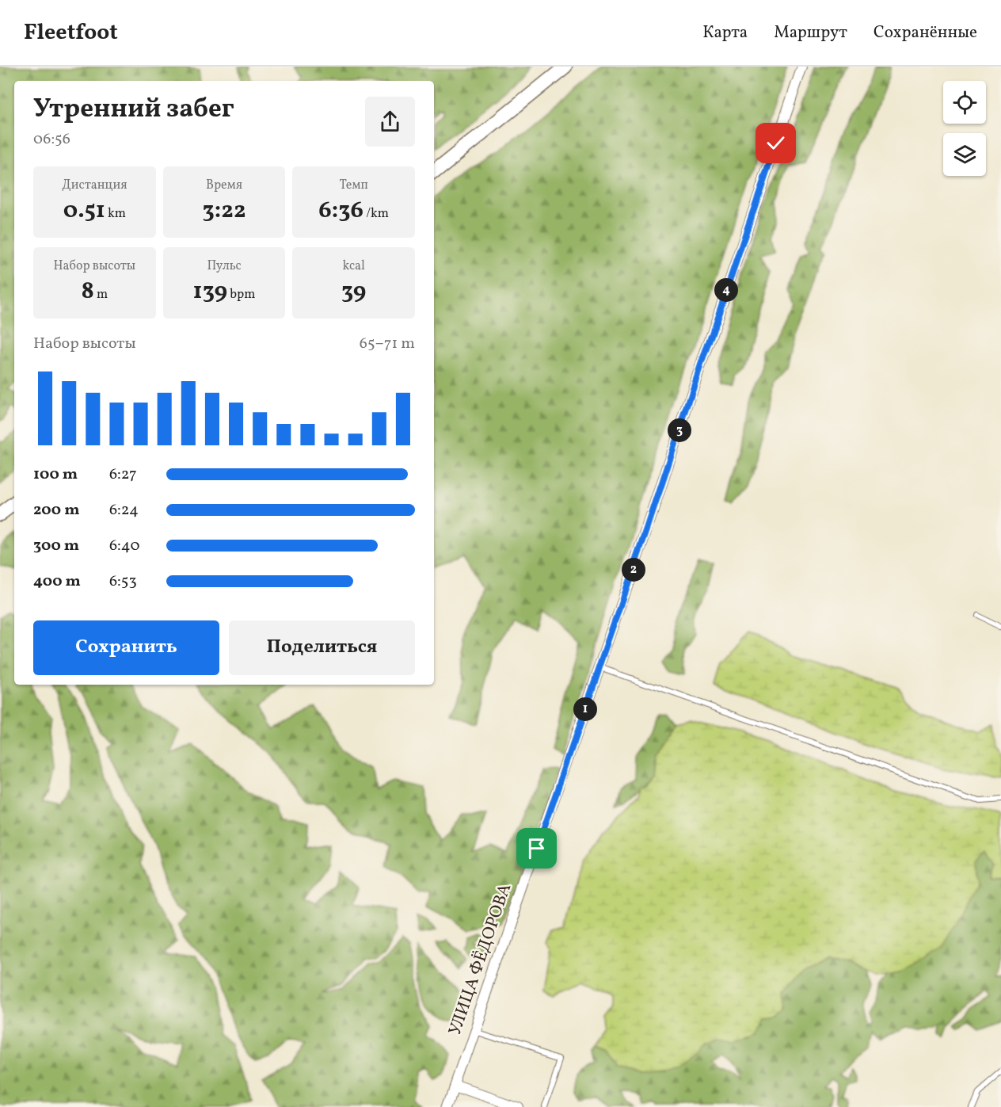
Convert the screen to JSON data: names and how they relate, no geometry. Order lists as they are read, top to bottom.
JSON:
{
  "streets": {
    "street": ["УЛИЦА ФЁДОРОВА"]
  },
  "page": {
    "header": "Fleetfoot",
    "nav": ["Карта", "Маршрут", "Сохранённые"],
    "heading": ["Утренний забег", "06:56"],
    "stats": [
      ["Дистанция", "0.51 km"],
      ["Время", "3:22"],
      ["Темп", "6:36 /km"],
      ["Набор высоты", "8 m"],
      ["Пульс", "139 bpm"],
      ["kcal", "39"]
    ],
    "pins": [
      "4",
      "3",
      "2",
      "1"
    ],
    "chart": ["Набор высоты", "65–71 m"],
    "list": [
      {
        "name": "100 m",
        "note": "6:27"
      },
      {
        "name": "200 m",
        "note": "6:24"
      },
      {
        "name": "300 m",
        "note": "6:40"
      },
      {
        "name": "400 m",
        "note": "6:53"
      }
    ],
    "buttons": ["Сохранить", "Поделиться"]
  }
}
